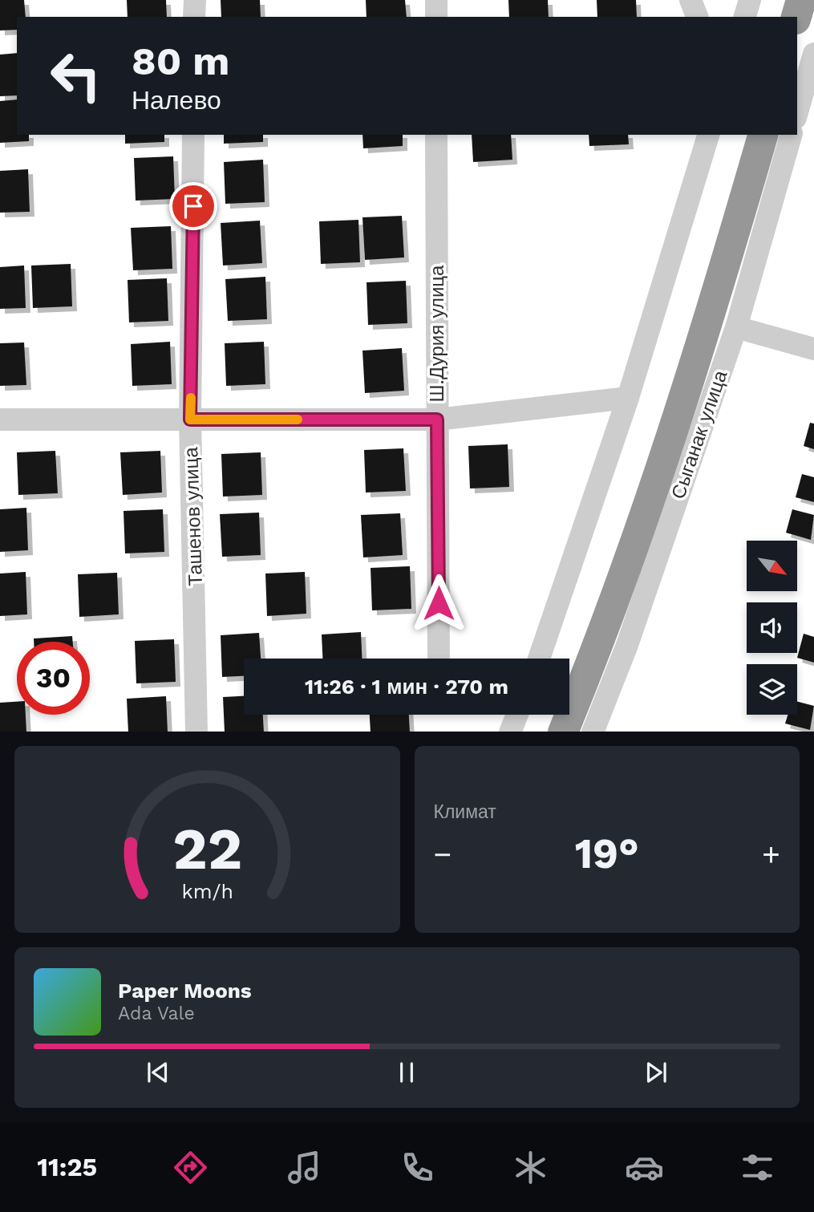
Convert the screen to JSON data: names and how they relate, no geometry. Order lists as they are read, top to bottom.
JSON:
{
  "streets": {
    "street": ["Ш.Дурия улица", "Сыганак улица", "Ташенов улица"]
  },
  "north": "bottom right",
  "page": {
    "turn": ["80 m", "Налево"],
    "limit": "30",
    "trip": "11:26 · 1 мин · 270 m",
    "tile": "Климат",
    "heat": ["−", "19°", "+"],
    "song": ["Paper Moons", "Ada Vale"],
    "tabs": "11:25",
    "gauge": ["22", "km/h"]
  }
}
